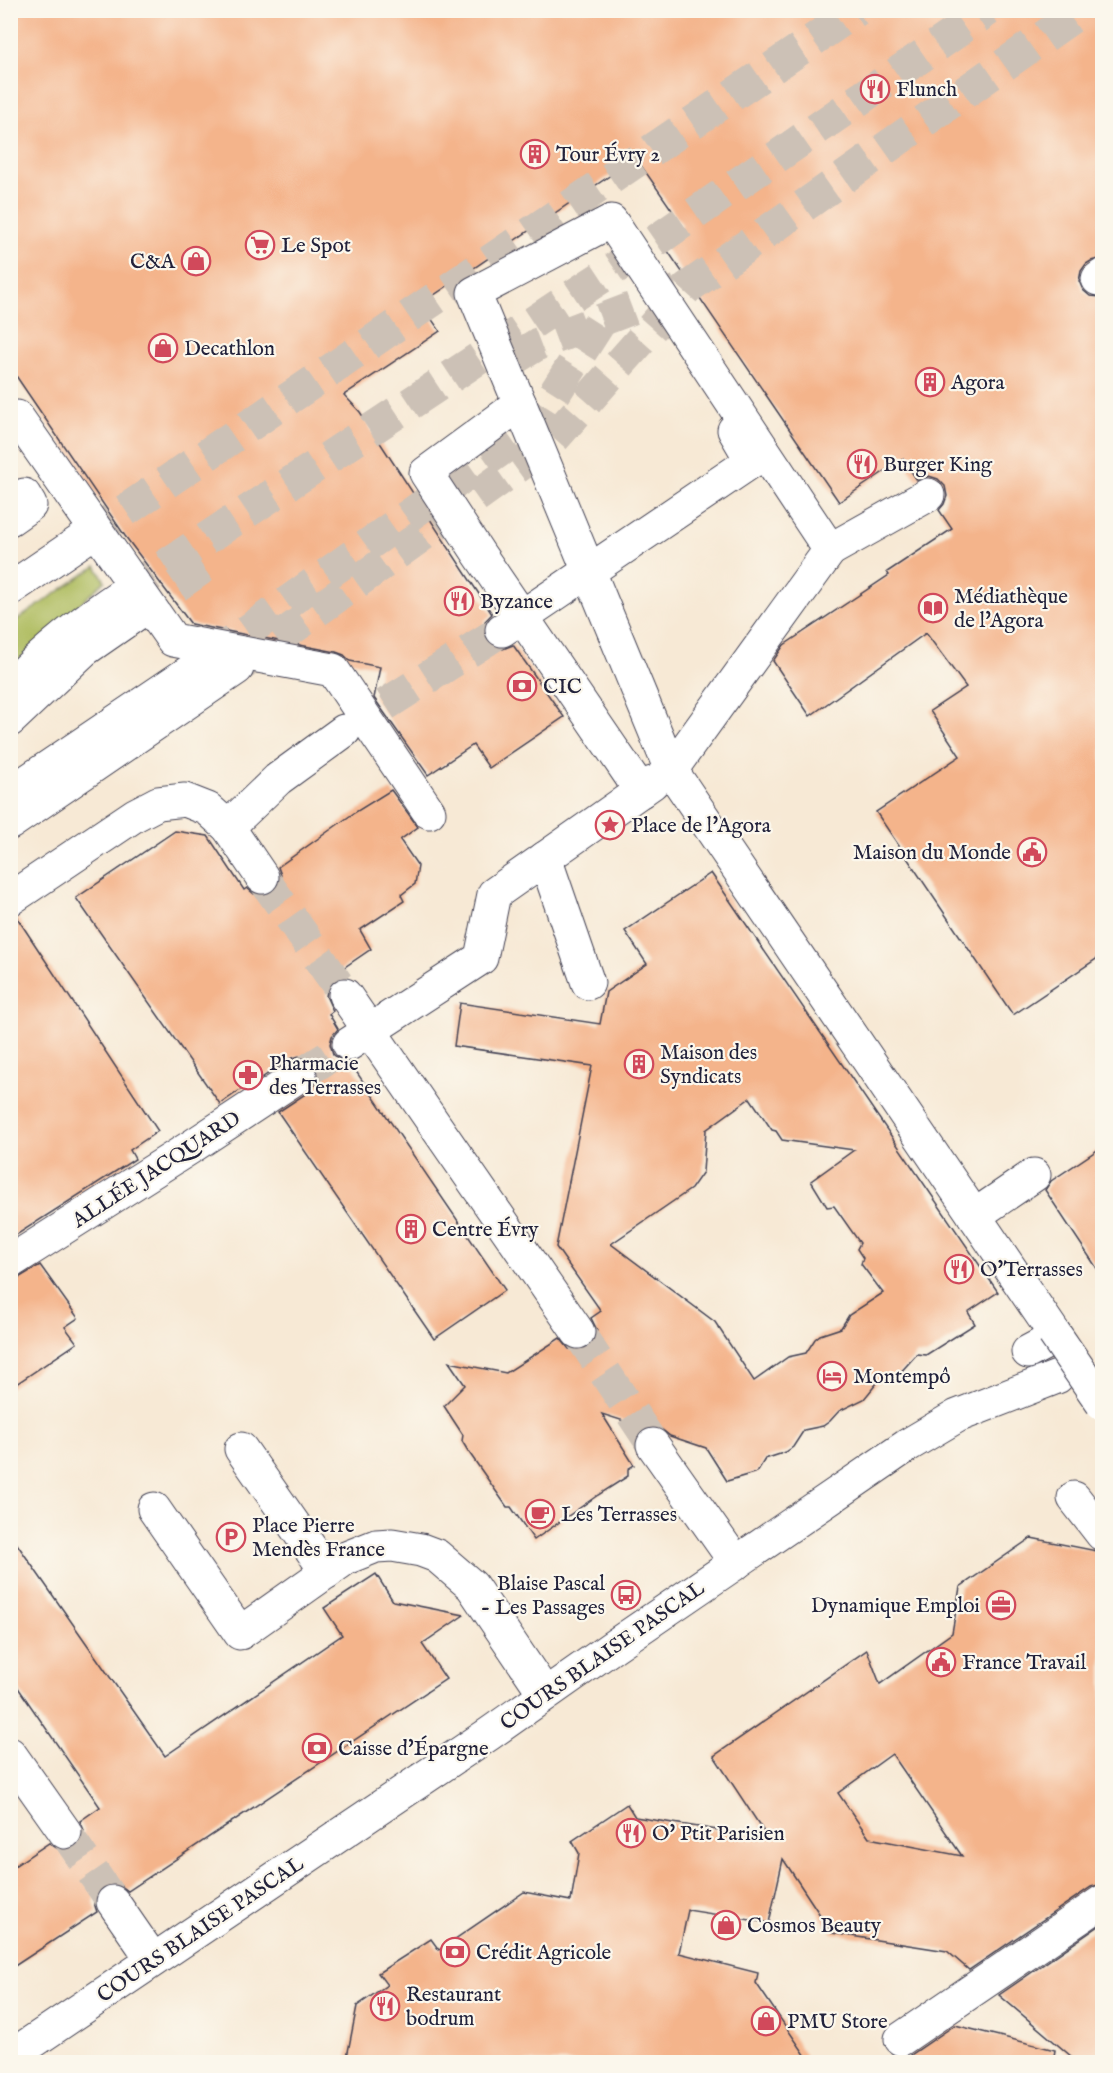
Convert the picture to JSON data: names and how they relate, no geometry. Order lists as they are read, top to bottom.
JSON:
{
  "streets": {
    "street": ["ALLÉE JACQUARD", "COURS BLAISE PASCAL"]
  },
  "places": {
    "restaurant": [
      "Flunch",
      "Burger King",
      "Byzance",
      "O'Terrasses",
      "O' Ptit Parisien",
      "Restaurant bodrum"
    ],
    "building": [
      "Tour Évry 2",
      "Agora",
      "Maison des Syndicats",
      "Centre Évry"
    ],
    "supermarket": ["Le Spot"],
    "shop": [
      "C&A",
      "Decathlon",
      "Cosmos Beauty",
      "PMU Store"
    ],
    "library": ["Médiathèque de l'Agora"],
    "bank": ["CIC", "Caisse d'Épargne", "Crédit Agricole"],
    "place": ["Place de l'Agora"],
    "public building": ["Maison du Monde", "France Travail"],
    "pharmacy": ["Pharmacie des Terrasses"],
    "hotel": ["Montempô"],
    "cafe": ["Les Terrasses"],
    "parking": ["Place Pierre Mendès France"],
    "bus stop": ["Blaise Pascal - Les Passages"],
    "office": ["Dynamique Emploi"]
  }
}
